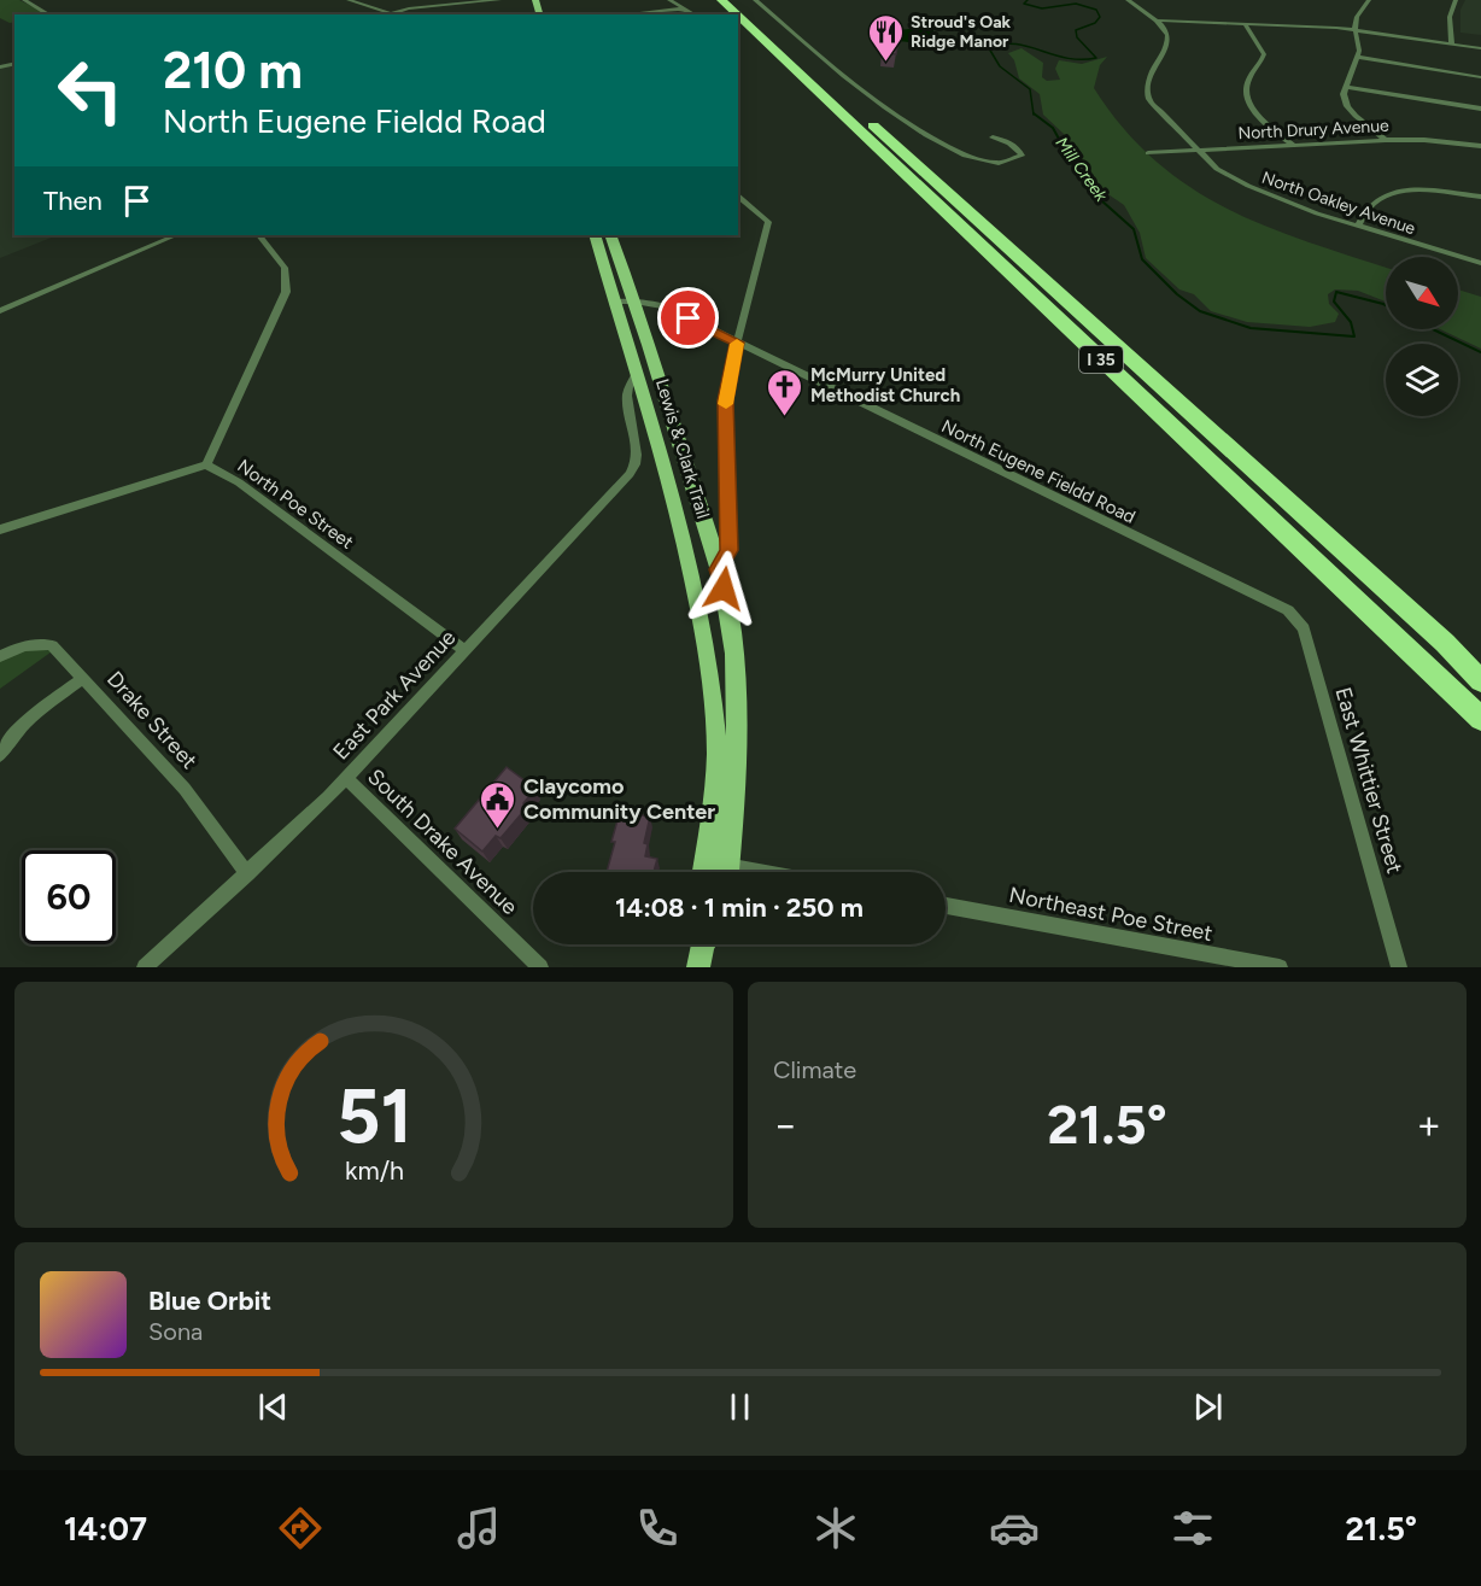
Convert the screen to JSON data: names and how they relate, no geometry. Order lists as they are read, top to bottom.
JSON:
{
  "streets": {
    "highway": ["I 35"],
    "main road": ["Lewis & Clark Trail"],
    "street": [
      "North Drury Avenue",
      "North Oakley Avenue",
      "North Eugene Fieldd Road",
      "North Poe Street",
      "East Park Avenue",
      "Drake Street",
      "East Whittier Street",
      "South Drake Avenue",
      "Northeast Poe Street"
    ]
  },
  "crossings": [
    ["North Drury Avenue", "North Oakley Avenue"],
    ["Lewis & Clark Trail", "North Eugene Fieldd Road"],
    ["Lewis & Clark Trail", "East Park Avenue"],
    ["North Eugene Fieldd Road", "East Whittier Street"],
    ["North Poe Street", "East Park Avenue"],
    ["East Park Avenue", "Drake Street"],
    ["East Park Avenue", "South Drake Avenue"]
  ],
  "water": ["Mill Creek"],
  "places": {
    "restaurant": ["Stroud's Oak Ridge Manor"],
    "church": ["McMurry United Methodist Church"],
    "public building": ["Claycomo Community Center"]
  },
  "north": "bottom right",
  "page": {
    "turn": ["210 m", "North Eugene Fieldd Road"],
    "then": "Then",
    "limit": "60",
    "trip": "14:08 · 1 min · 250 m",
    "tile": "Climate",
    "heat": ["−", "21.5°", "+"],
    "song": ["Blue Orbit", "Sona"],
    "tabs": ["14:07", "21.5°"],
    "gauge": ["51", "km/h"]
  }
}
